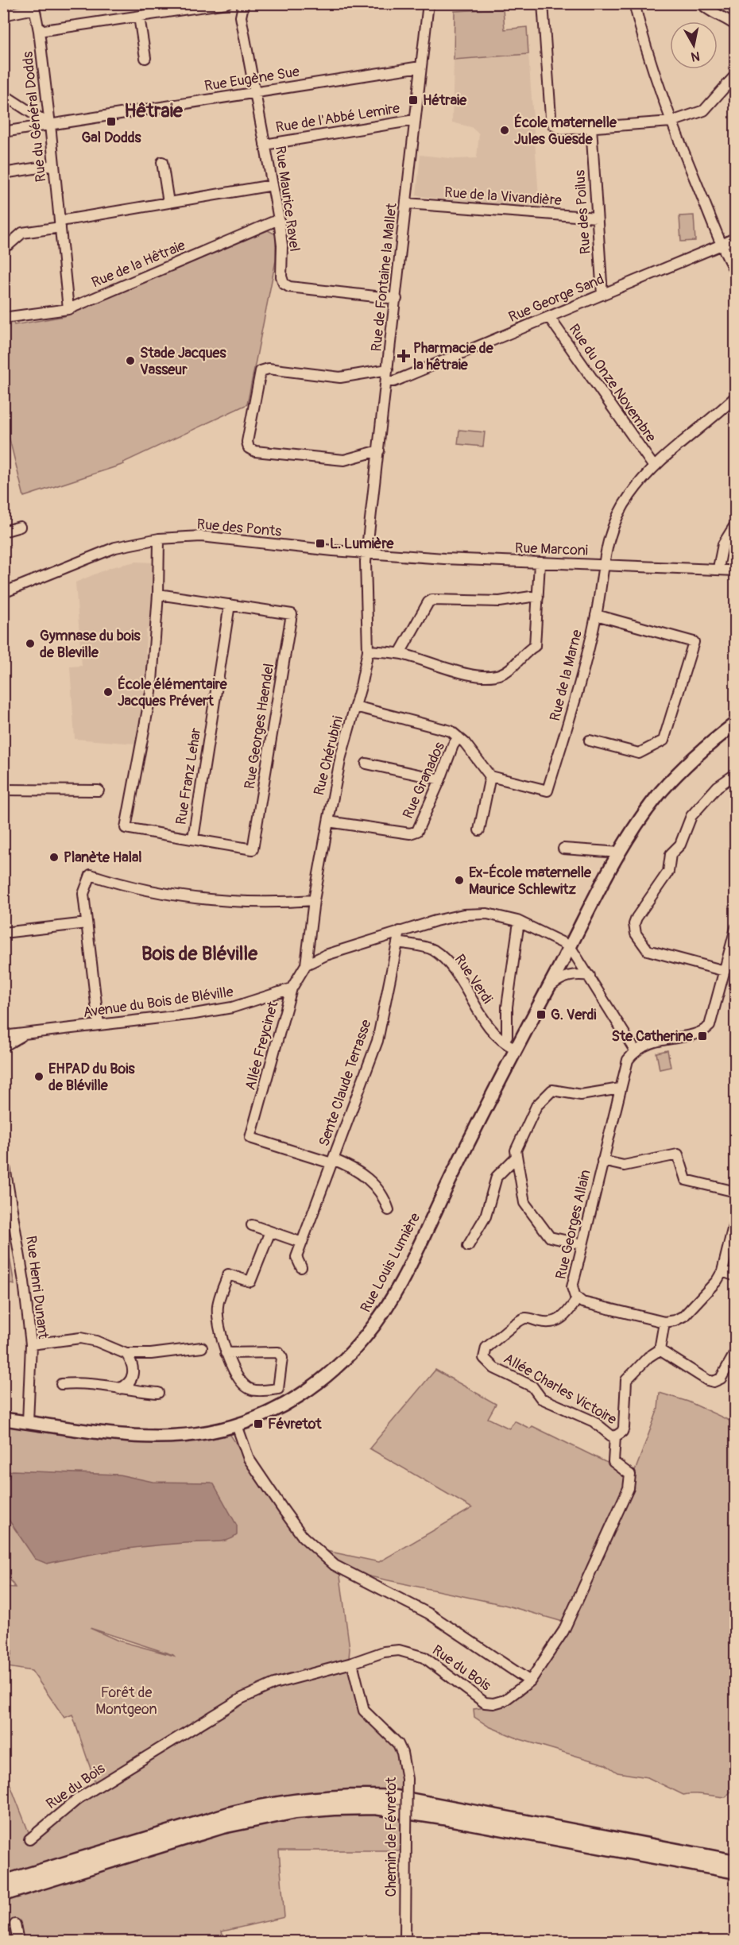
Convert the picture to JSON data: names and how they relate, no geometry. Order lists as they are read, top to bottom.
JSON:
{
  "streets": {
    "main road": ["Rue Louis Lumière"],
    "street": [
      "Rue Eugène Sue",
      "Rue du Général Dodds",
      "Rue de l'Abbé Lemire",
      "Rue de la Vivandière",
      "Rue Maurice Ravel",
      "Rue des Poilus",
      "Rue de la Hêtraie",
      "Rue de Fontaine la Mallet",
      "Rue George Sand",
      "Rue du Onze Novembre",
      "Rue des Ponts",
      "Rue Marconi",
      "Rue de la Marne",
      "Rue Georges Haendel",
      "Rue Chérubini",
      "Rue Franz Lehar",
      "Rue Granados",
      "Rue Verdi",
      "Avenue du Bois de Bléville",
      "Allée Freycinet",
      "Sente Claude Terrasse",
      "Rue Georges Allain",
      "Rue Henri Dunant",
      "Allée Charles Victoire",
      "Rue du Bois",
      "Chemin de Févretot"
    ]
  },
  "crossings": [
    ["Rue Eugène Sue", "Rue du Général Dodds"],
    ["Rue Eugène Sue", "Rue Maurice Ravel"],
    ["Rue Eugène Sue", "Rue de Fontaine la Mallet"],
    ["Rue du Général Dodds", "Rue de la Hêtraie"],
    ["Rue de l'Abbé Lemire", "Rue Maurice Ravel"],
    ["Rue de l'Abbé Lemire", "Rue de Fontaine la Mallet"],
    ["Rue de la Vivandière", "Rue des Poilus"],
    ["Rue de la Vivandière", "Rue de Fontaine la Mallet"],
    ["Rue Maurice Ravel", "Rue de la Hêtraie"],
    ["Rue Maurice Ravel", "Rue de Fontaine la Mallet"],
    ["Rue des Poilus", "Rue George Sand"],
    ["Rue de Fontaine la Mallet", "Rue George Sand"],
    ["Rue de Fontaine la Mallet", "Rue des Ponts"],
    ["Rue de Fontaine la Mallet", "Rue Marconi"],
    ["Rue de Fontaine la Mallet", "Rue Chérubini"],
    ["Rue George Sand", "Rue du Onze Novembre"],
    ["Rue du Onze Novembre", "Rue de la Marne"],
    ["Rue des Ponts", "Rue Marconi"],
    ["Rue des Ponts", "Rue Chérubini"],
    ["Rue Marconi", "Rue de la Marne"],
    ["Rue Marconi", "Rue Chérubini"],
    ["Rue Georges Haendel", "Rue Franz Lehar"],
    ["Rue Chérubini", "Rue Granados"],
    ["Rue Chérubini", "Allée Freycinet"],
    ["Rue Verdi", "Sente Claude Terrasse"],
    ["Rue Verdi", "Rue Louis Lumière"],
    ["Avenue du Bois de Bléville", "Allée Freycinet"],
    ["Allée Freycinet", "Sente Claude Terrasse"],
    ["Rue Georges Allain", "Allée Charles Victoire"],
    ["Rue Louis Lumière", "Rue Henri Dunant"],
    ["Allée Charles Victoire", "Rue du Bois"],
    ["Rue du Bois", "Chemin de Févretot"]
  ],
  "districts": ["Hêtraie", "Bois de Bléville"],
  "parks": ["Forêt de Montgeon"],
  "places": {
    "transit": [
      "Hétraie",
      "Gal Dodds",
      "L. Lumière",
      "G. Verdi",
      "Ste Catherine",
      "Févretot"
    ],
    "other": [
      "École maternelle Jules Guesde",
      "Stade Jacques Vasseur",
      "Gymnase du bois de Bleville",
      "École élémentaire Jacques Prévert",
      "Planète Halal",
      "Ex-École maternelle Maurice Schlewitz",
      "EHPAD du Bois de Bléville"
    ],
    "health": ["Pharmacie de la hêtraie"]
  },
  "north": "bottom"
}
